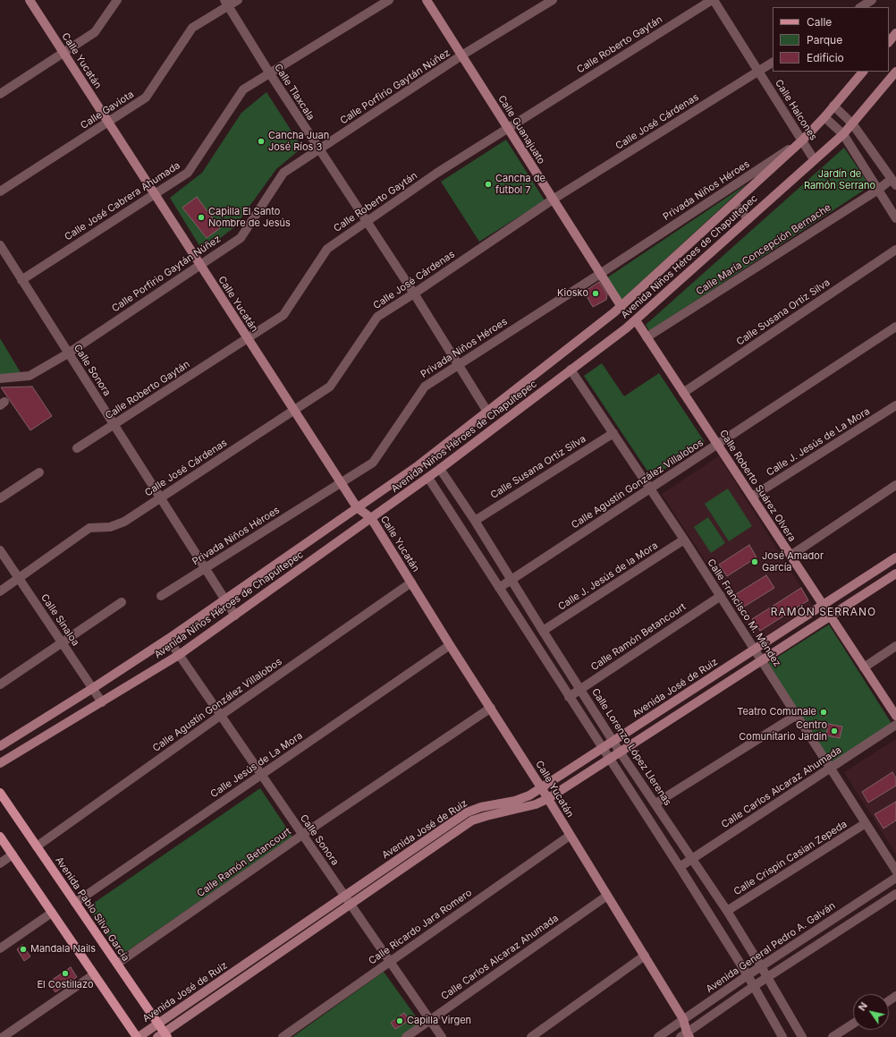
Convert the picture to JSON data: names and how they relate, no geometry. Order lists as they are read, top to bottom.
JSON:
{
  "streets": {
    "main road": ["Avenida Pablo Silva García"],
    "street": [
      "Calle Roberto Gaytán",
      "Calle Yucatán",
      "Calle Porfirio Gaytán Núñez",
      "Calle Tlaxcala",
      "Calle Gaviota",
      "Calle Halcones",
      "Calle José Cárdenas",
      "Calle Guanajuato",
      "Privada Niños Héroes",
      "Calle José Cabrera Ahumada",
      "Calle María Concepción Bernache",
      "Avenida Niños Héroes de Chapultepec",
      "Calle Susana Ortiz Silva",
      "Calle Sonora",
      "Calle J. Jesús de La Mora",
      "Calle Agustín González Villalobos",
      "Calle Roberto Suárez Olvera",
      "Calle J. Jesús de la Mora",
      "Calle Francisco M. Méndez",
      "Calle Sinaloa",
      "Calle Ramón Betancourt",
      "Avenida José de Ruiz",
      "Calle Lorenzo López Llerenas",
      "Calle Jesús de La Mora",
      "Calle Carlos Alcaraz Ahumada",
      "Calle Crispín Casian Zepeda",
      "Calle Ricardo Jara Romero",
      "Avenida General Pedro A. Galván"
    ]
  },
  "crossings": [
    ["Calle Roberto Gaytán", "Calle Yucatán"],
    ["Calle Roberto Gaytán", "Calle Tlaxcala"],
    ["Calle Roberto Gaytán", "Calle Halcones"],
    ["Calle Roberto Gaytán", "Calle Guanajuato"],
    ["Calle Roberto Gaytán", "Calle Sonora"],
    ["Calle Yucatán", "Calle Porfirio Gaytán Núñez"],
    ["Calle Yucatán", "Calle Gaviota"],
    ["Calle Yucatán", "Calle José Cárdenas"],
    ["Calle Yucatán", "Privada Niños Héroes"],
    ["Calle Yucatán", "Calle José Cabrera Ahumada"],
    ["Calle Yucatán", "Avenida Niños Héroes de Chapultepec"],
    ["Calle Yucatán", "Calle Agustín González Villalobos"],
    ["Calle Yucatán", "Calle Ramón Betancourt"],
    ["Calle Yucatán", "Avenida José de Ruiz"],
    ["Calle Yucatán", "Calle Jesús de La Mora"],
    ["Calle Yucatán", "Calle Carlos Alcaraz Ahumada"],
    ["Calle Yucatán", "Calle Ricardo Jara Romero"],
    ["Calle Yucatán", "Avenida General Pedro A. Galván"],
    ["Calle Porfirio Gaytán Núñez", "Calle Tlaxcala"],
    ["Calle Porfirio Gaytán Núñez", "Calle Guanajuato"],
    ["Calle Porfirio Gaytán Núñez", "Calle Sonora"],
    ["Calle Tlaxcala", "Calle Gaviota"],
    ["Calle Tlaxcala", "Calle José Cárdenas"],
    ["Calle Tlaxcala", "Privada Niños Héroes"],
    ["Calle Tlaxcala", "Calle José Cabrera Ahumada"],
    ["Calle Tlaxcala", "Avenida Niños Héroes de Chapultepec"],
    ["Calle Halcones", "Calle José Cárdenas"],
    ["Calle Halcones", "Privada Niños Héroes"],
    ["Calle Halcones", "Avenida Niños Héroes de Chapultepec"],
    ["Calle José Cárdenas", "Calle Guanajuato"],
    ["Calle José Cárdenas", "Calle Sonora"],
    ["Calle José Cárdenas", "Calle Sinaloa"],
    ["Calle Guanajuato", "Privada Niños Héroes"],
    ["Calle Guanajuato", "Avenida Niños Héroes de Chapultepec"],
    ["Privada Niños Héroes", "Avenida Niños Héroes de Chapultepec"],
    ["Privada Niños Héroes", "Calle Sonora"],
    ["Calle José Cabrera Ahumada", "Calle Sonora"],
    ["Calle María Concepción Bernache", "Calle Roberto Suárez Olvera"],
    ["Avenida Niños Héroes de Chapultepec", "Calle Sonora"],
    ["Avenida Niños Héroes de Chapultepec", "Calle Roberto Suárez Olvera"],
    ["Avenida Niños Héroes de Chapultepec", "Calle Francisco M. Méndez"],
    ["Avenida Niños Héroes de Chapultepec", "Calle Sinaloa"],
    ["Avenida Niños Héroes de Chapultepec", "Calle Lorenzo López Llerenas"],
    ["Calle Susana Ortiz Silva", "Calle Roberto Suárez Olvera"],
    ["Calle Susana Ortiz Silva", "Calle Francisco M. Méndez"],
    ["Calle Susana Ortiz Silva", "Calle Lorenzo López Llerenas"],
    ["Calle Sonora", "Calle Agustín González Villalobos"],
    ["Calle Sonora", "Calle Ramón Betancourt"],
    ["Calle Sonora", "Avenida José de Ruiz"],
    ["Calle Sonora", "Calle Jesús de La Mora"],
    ["Calle Sonora", "Calle Carlos Alcaraz Ahumada"],
    ["Calle Sonora", "Calle Ricardo Jara Romero"],
    ["Calle J. Jesús de La Mora", "Calle Roberto Suárez Olvera"],
    ["Calle Agustín González Villalobos", "Calle Roberto Suárez Olvera"],
    ["Calle Agustín González Villalobos", "Calle Francisco M. Méndez"],
    ["Calle Agustín González Villalobos", "Calle Lorenzo López Llerenas"],
    ["Calle Agustín González Villalobos", "Avenida Pablo Silva García"],
    ["Calle Roberto Suárez Olvera", "Avenida José de Ruiz"],
    ["Calle J. Jesús de la Mora", "Calle Francisco M. Méndez"],
    ["Calle J. Jesús de la Mora", "Calle Lorenzo López Llerenas"],
    ["Calle Francisco M. Méndez", "Calle Ramón Betancourt"],
    ["Calle Francisco M. Méndez", "Avenida José de Ruiz"],
    ["Calle Francisco M. Méndez", "Calle Carlos Alcaraz Ahumada"],
    ["Calle Francisco M. Méndez", "Calle Crispín Casian Zepeda"],
    ["Calle Ramón Betancourt", "Calle Lorenzo López Llerenas"],
    ["Calle Ramón Betancourt", "Avenida Pablo Silva García"],
    ["Avenida José de Ruiz", "Calle Lorenzo López Llerenas"],
    ["Avenida José de Ruiz", "Avenida Pablo Silva García"],
    ["Calle Lorenzo López Llerenas", "Calle Carlos Alcaraz Ahumada"],
    ["Calle Lorenzo López Llerenas", "Calle Crispín Casian Zepeda"],
    ["Calle Lorenzo López Llerenas", "Avenida General Pedro A. Galván"],
    ["Calle Jesús de La Mora", "Avenida Pablo Silva García"]
  ],
  "districts": ["RAMÓN SERRANO"],
  "parks": ["Jardín de Ramón Serrano"],
  "places": [
    "Cancha Juan José Ríos 3",
    "Cancha de futbol 7",
    "Capilla El Santo Nombre de Jesús",
    "Kiosko",
    "José Amador García",
    "Teatro Comunale",
    "Centro Comunitario Jardin",
    "Mandala Nails",
    "El Costillazo",
    "Capilla Virgen"
  ],
  "legend": ["Calle", "Parque", "Edificio"],
  "north": "top left"
}
